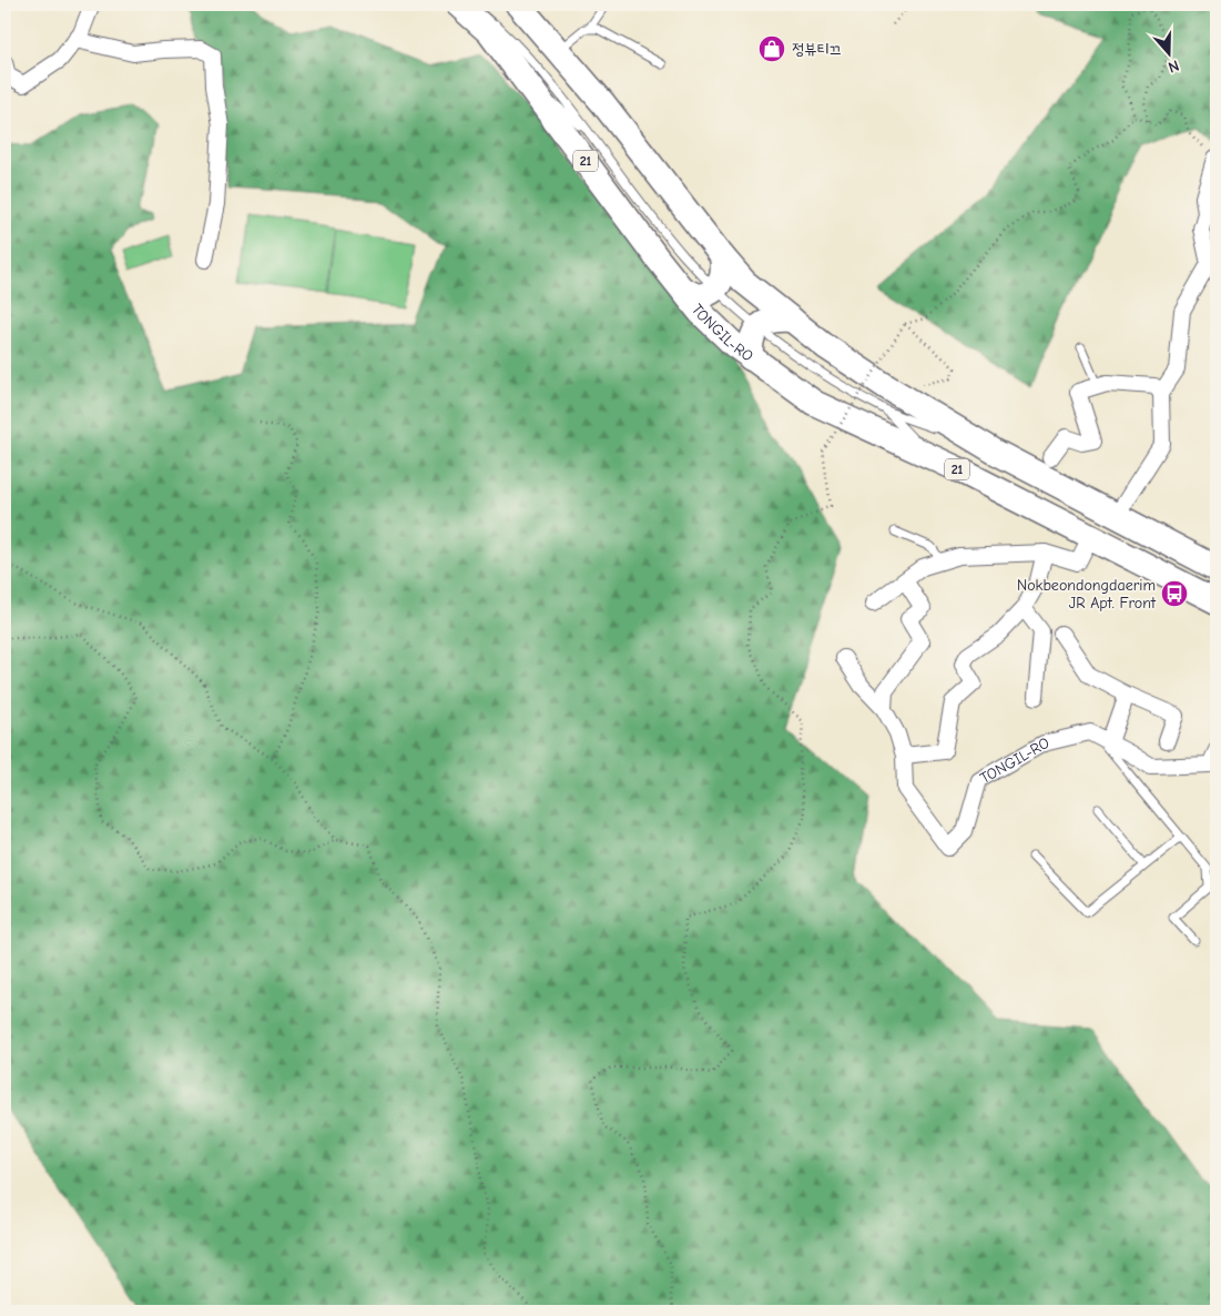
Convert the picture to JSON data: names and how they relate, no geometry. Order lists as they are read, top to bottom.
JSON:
{
  "streets": {
    "main road": ["21", "TONGIL-RO"]
  },
  "places": {
    "shop": ["정뷰티끄"],
    "bus stop": ["Nokbeondongdaerim JR Apt. Front"]
  },
  "north": "bottom"
}
